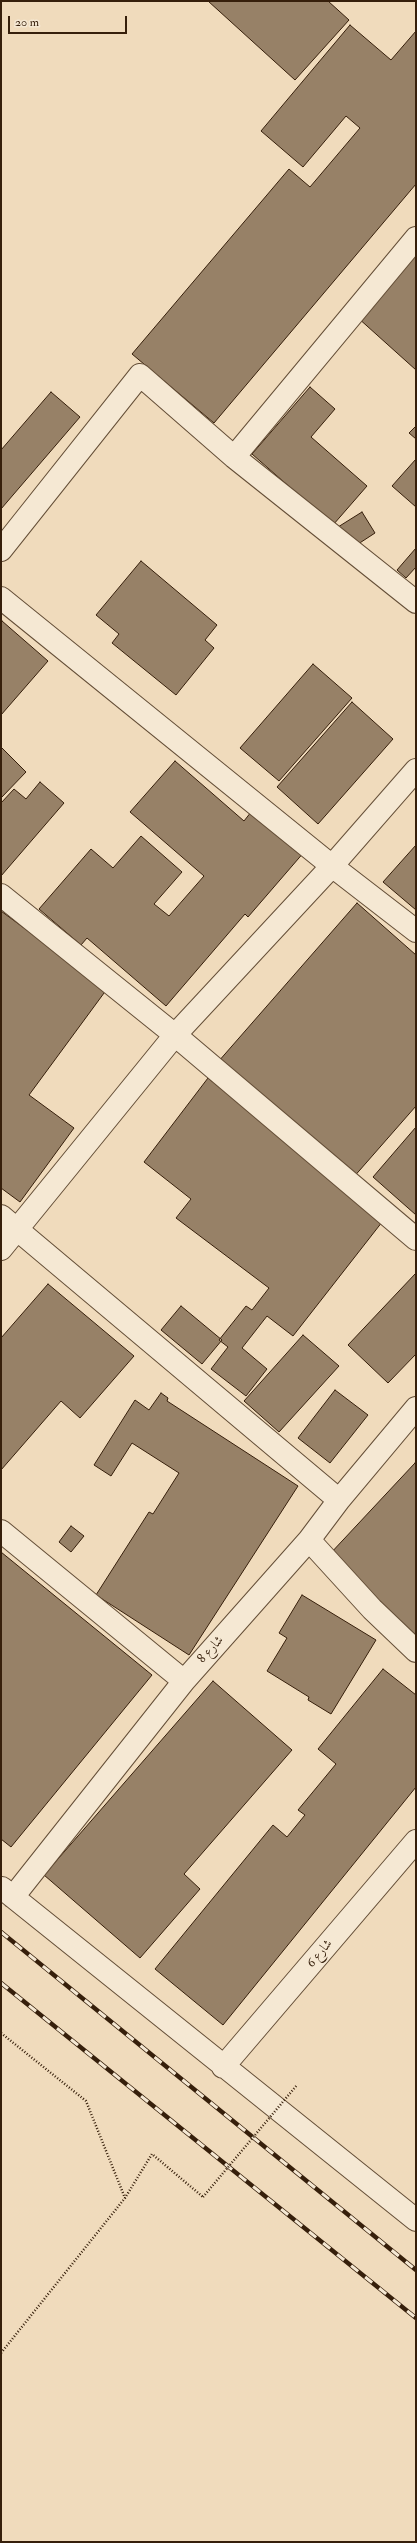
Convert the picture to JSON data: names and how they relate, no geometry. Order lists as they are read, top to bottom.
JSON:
{
  "streets": {
    "street": ["شارع 8", "شارع 6"]
  },
  "scale_bar": "20 m"
}
